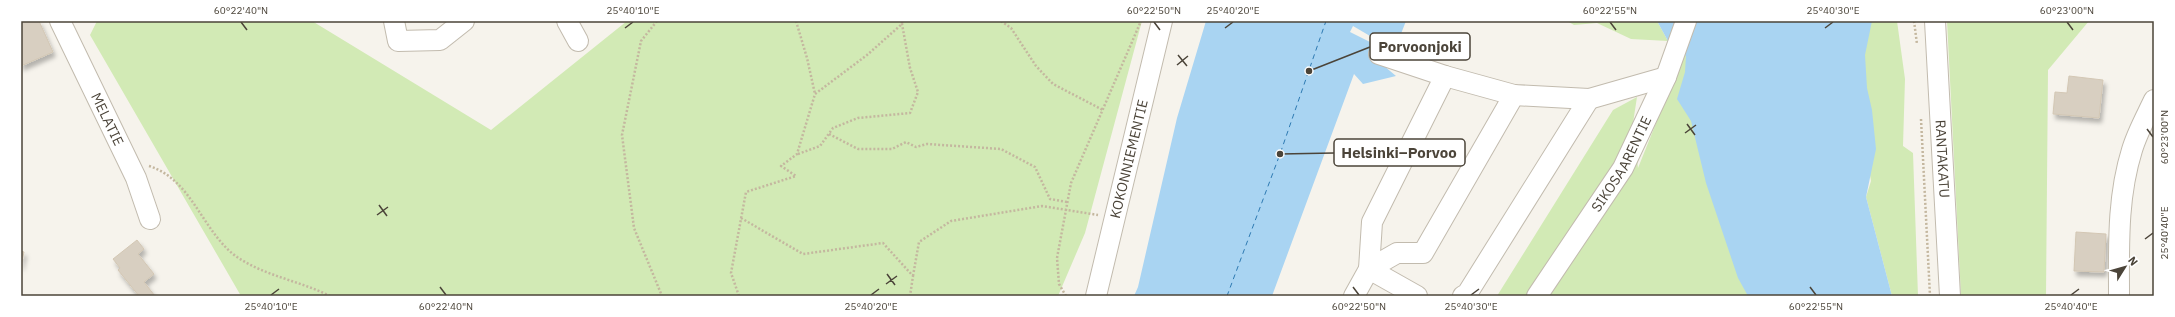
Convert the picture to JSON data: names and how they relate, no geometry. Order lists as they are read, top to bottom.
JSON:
{
  "streets": {
    "street": [
      "MELATIE",
      "RANTAKATU",
      "KOKONNIEMENTIE",
      "SIKOSAARENTIE"
    ]
  },
  "places": ["Porvoonjoki", "Helsinki–Porvoo"],
  "north": "top right",
  "coordinates": [
    "60°22'40\"N",
    "25°40'10\"E",
    "60°22'50\"N",
    "25°40'20\"E",
    "60°22'55\"N",
    "25°40'30\"E",
    "60°23'00\"N",
    "25°40'40\"E"
  ]
}
